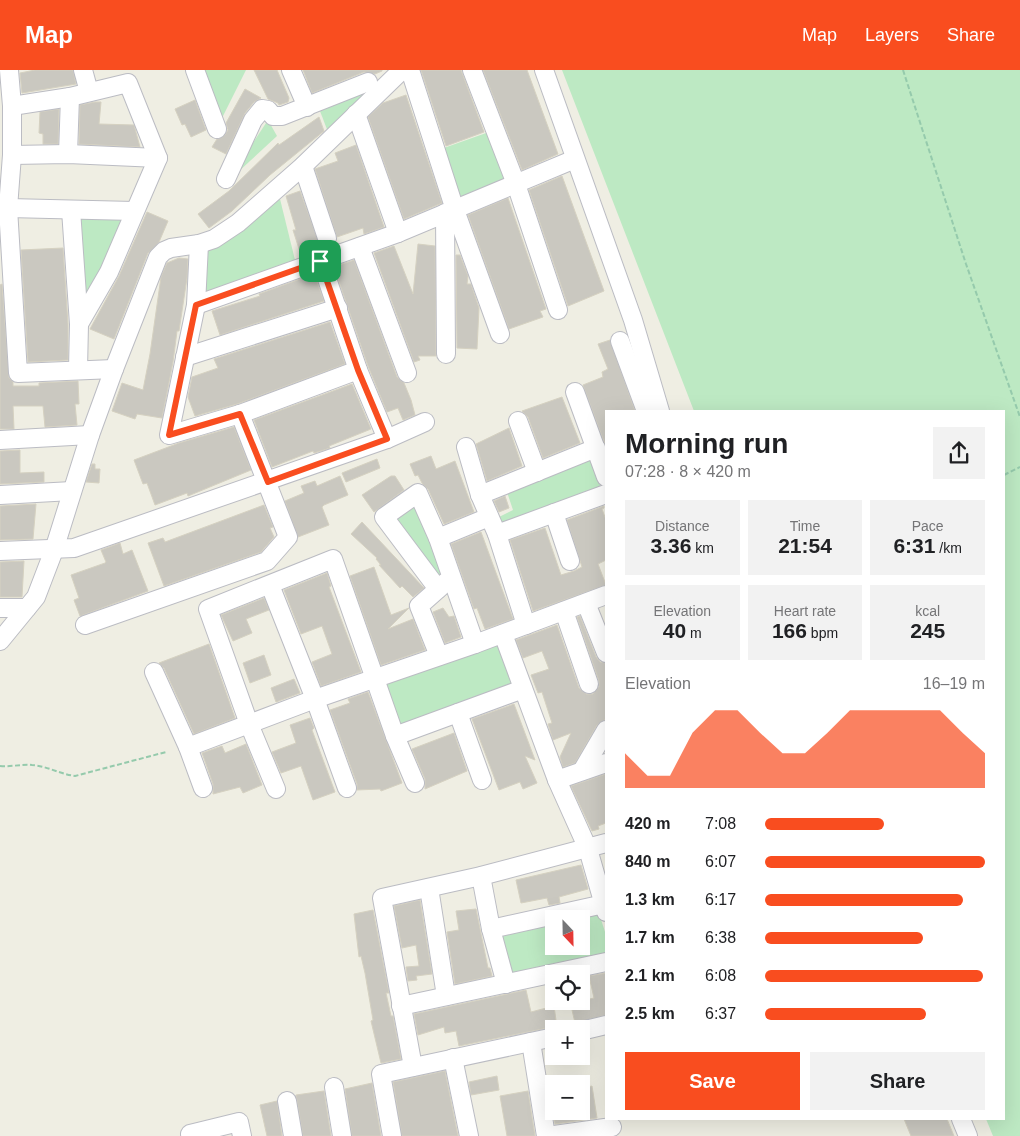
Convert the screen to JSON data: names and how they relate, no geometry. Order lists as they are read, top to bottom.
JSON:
{
  "north": "bottom",
  "page": {
    "header": "Map",
    "nav": ["Map", "Layers", "Share"],
    "heading": ["Morning run", "07:28 · 8 × 420 m"],
    "stats": [
      ["Distance", "3.36 km"],
      ["Time", "21:54"],
      ["Pace", "6:31 /km"],
      ["Elevation", "40 m"],
      ["Heart rate", "166 bpm"],
      ["kcal", "245"]
    ],
    "chart": ["Elevation", "16–19 m"],
    "list": [
      {
        "name": "420 m",
        "note": "7:08"
      },
      {
        "name": "840 m",
        "note": "6:07"
      },
      {
        "name": "1.3 km",
        "note": "6:17"
      },
      {
        "name": "1.7 km",
        "note": "6:38"
      },
      {
        "name": "2.1 km",
        "note": "6:08"
      },
      {
        "name": "2.5 km",
        "note": "6:37"
      }
    ],
    "map_buttons": ["+", "−"],
    "buttons": ["Save", "Share"]
  }
}
